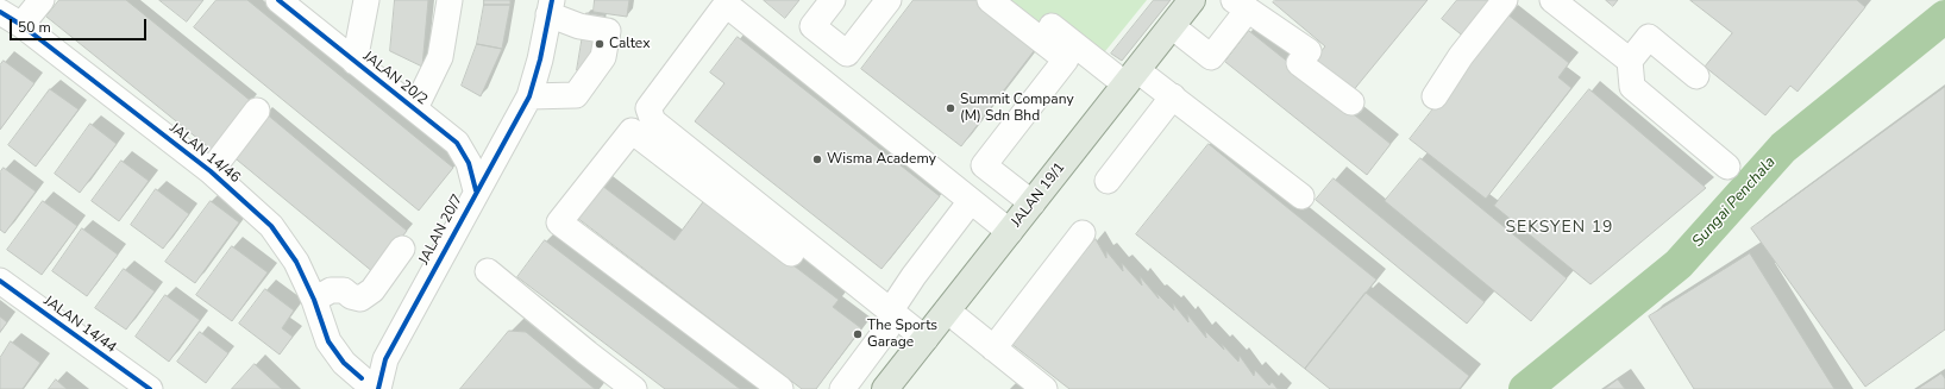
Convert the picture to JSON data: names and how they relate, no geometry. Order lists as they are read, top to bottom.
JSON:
{
  "streets": {
    "main road": ["JALAN 19/1"],
    "street": [
      "JALAN 20/2",
      "JALAN 14/46",
      "JALAN 20/7",
      "JALAN 14/44"
    ]
  },
  "crossings": [
    ["JALAN 20/2", "JALAN 20/7"],
    ["JALAN 14/46", "JALAN 20/7"]
  ],
  "districts": ["SEKSYEN 19"],
  "water": ["Sungai Penchala"],
  "places": [
    "Caltex",
    "Summit Company (M) Sdn Bhd",
    "Wisma Academy",
    "The Sports Garage"
  ],
  "scale_bar": "50 m"
}
